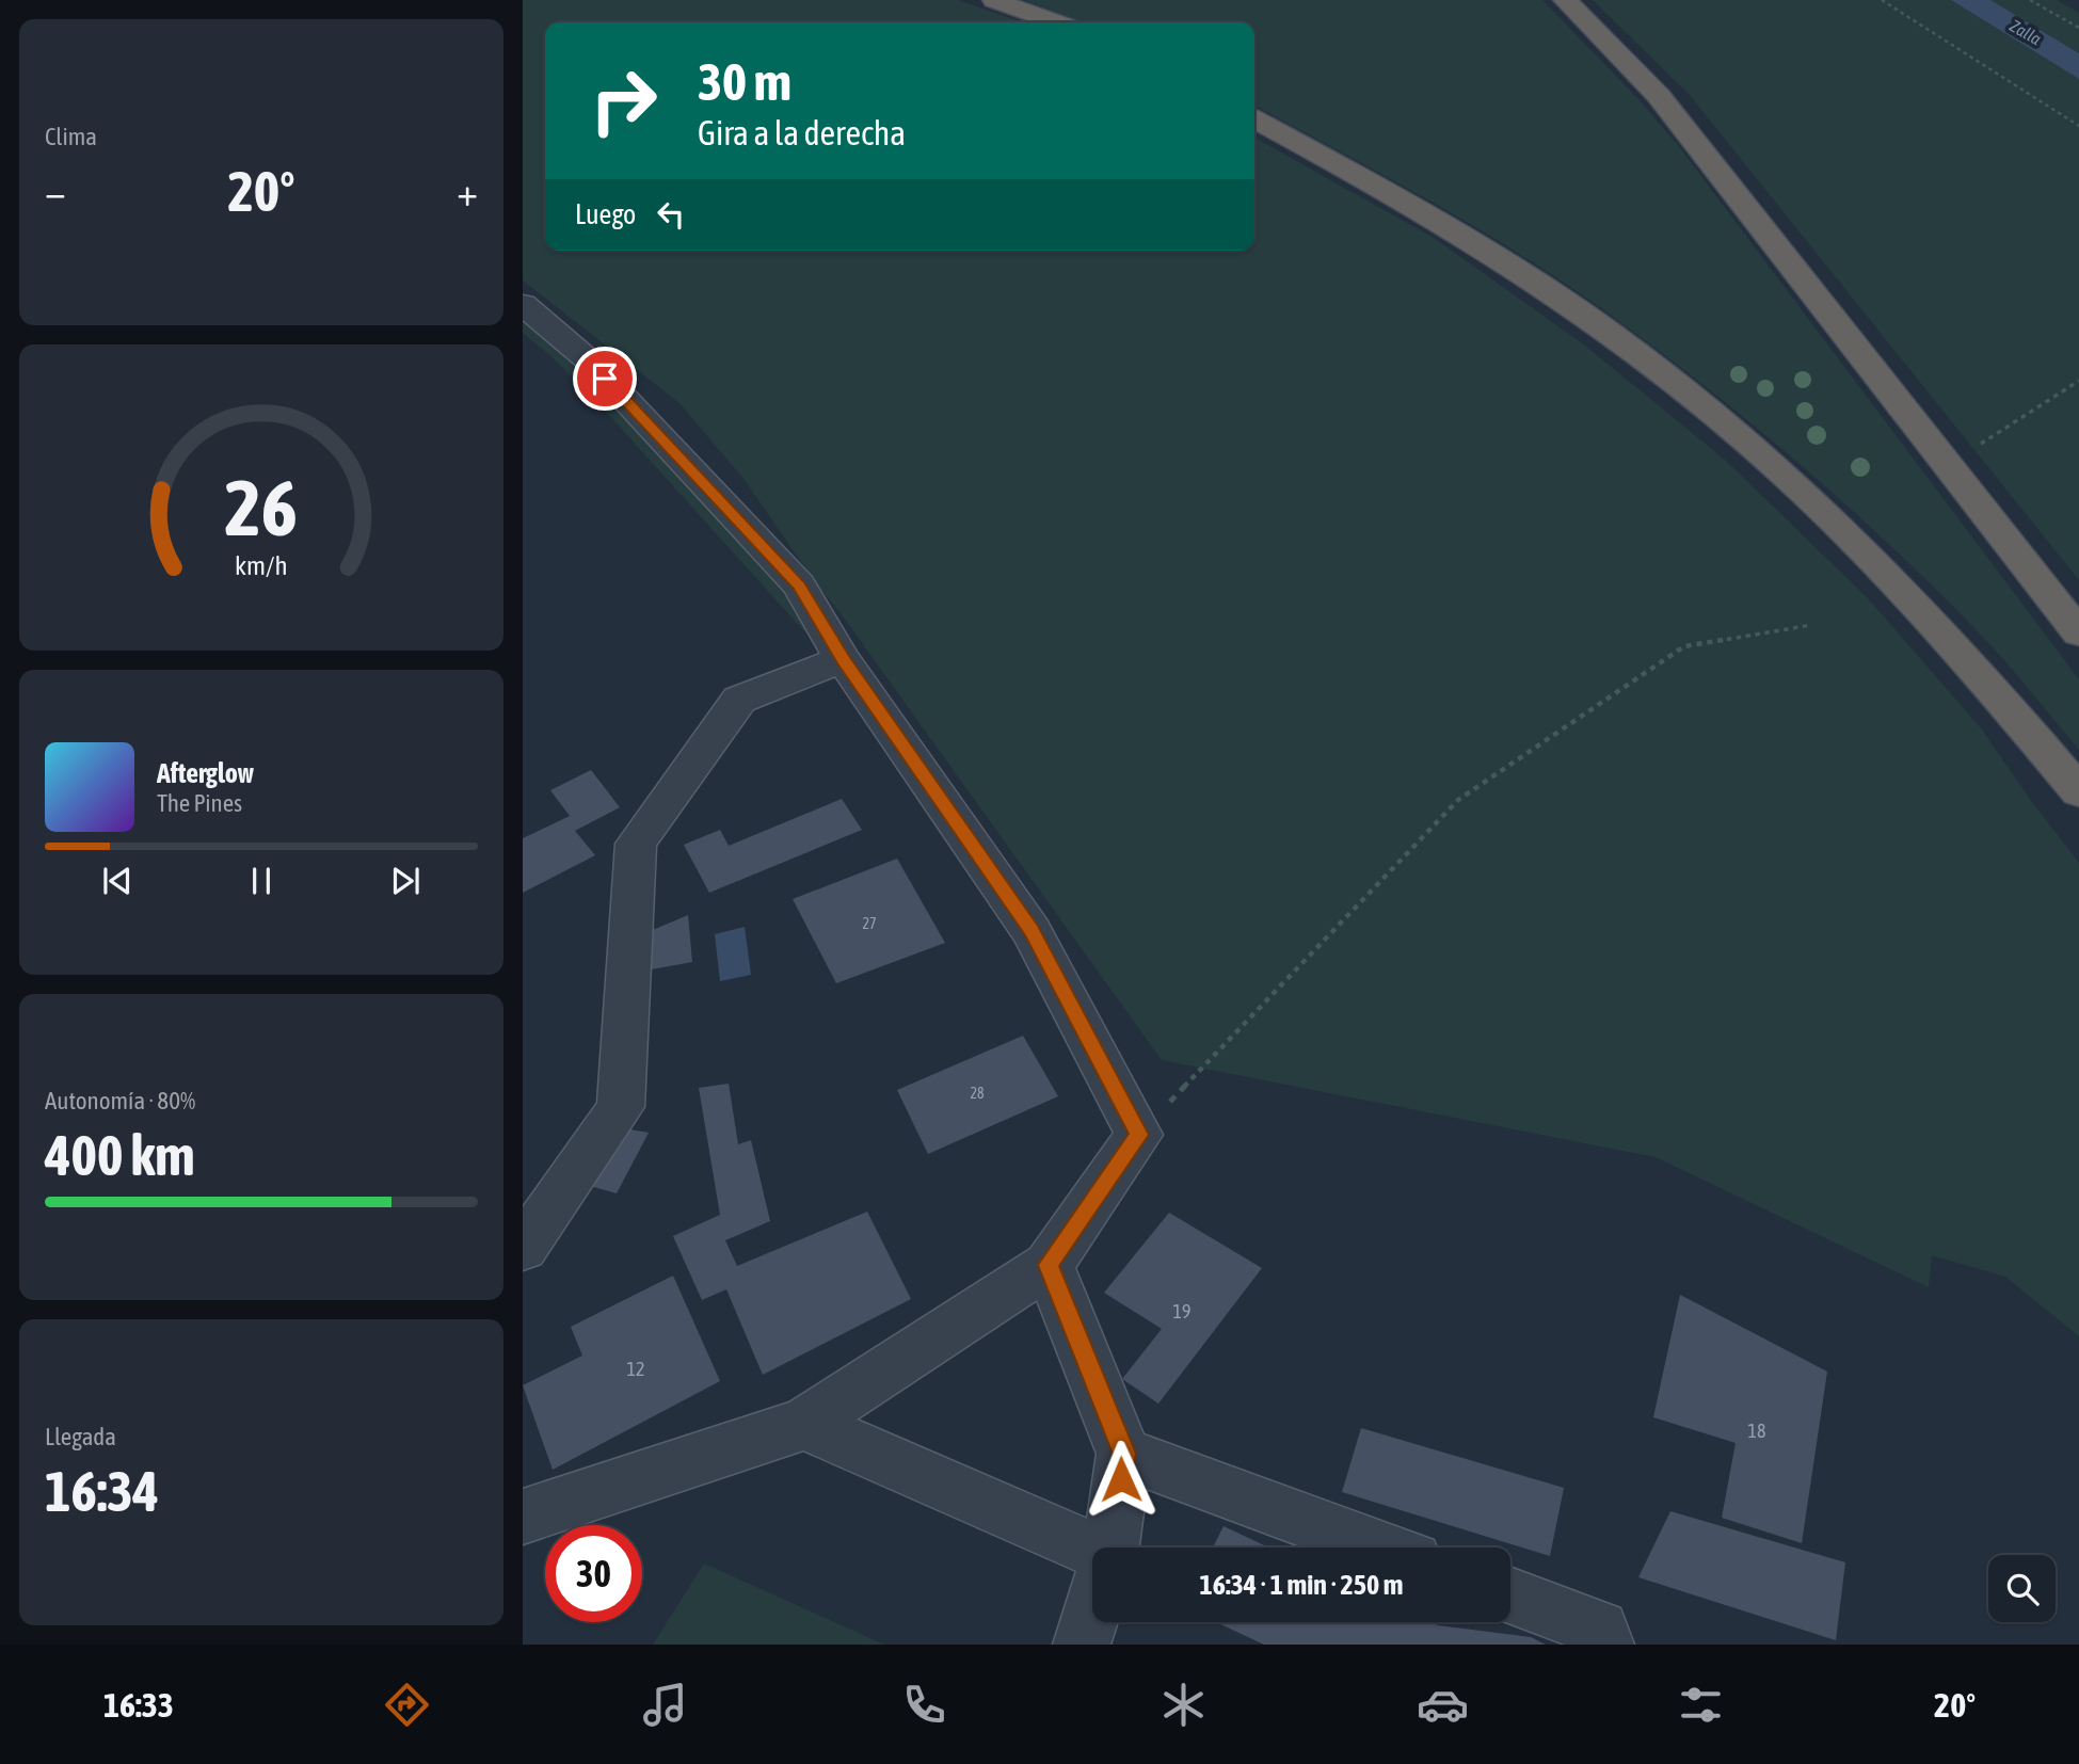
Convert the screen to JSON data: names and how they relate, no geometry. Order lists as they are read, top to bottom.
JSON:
{
  "water": ["Zalla"],
  "house_numbers": [
    "27",
    "28",
    "19",
    "12",
    "18"
  ],
  "page": {
    "tile": [
      "Clima",
      ["Autonomía · 80%", "400 km"],
      ["Llegada", "16:34"]
    ],
    "turn": ["30 m", "Gira a la derecha"],
    "heat": ["−", "20°", "+"],
    "then": "Luego",
    "song": ["Afterglow", "The Pines"],
    "limit": "30",
    "trip": "16:34 · 1 min · 250 m",
    "tabs": ["16:33", "20°"],
    "gauge": ["26", "km/h"]
  }
}
